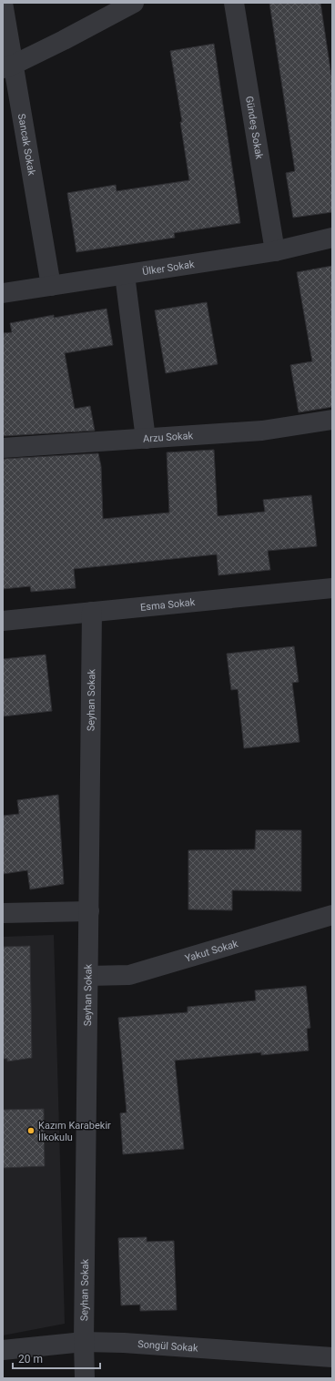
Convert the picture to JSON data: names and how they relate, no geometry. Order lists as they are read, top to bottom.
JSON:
{
  "streets": {
    "street": [
      "Gündeş Sokak",
      "Sancak Sokak",
      "Ülker Sokak",
      "Arzu Sokak",
      "Esma Sokak",
      "Seyhan Sokak",
      "Yakut Sokak",
      "Songül Sokak"
    ]
  },
  "crossings": [
    ["Gündeş Sokak", "Ülker Sokak"],
    ["Sancak Sokak", "Ülker Sokak"],
    ["Esma Sokak", "Seyhan Sokak"],
    ["Seyhan Sokak", "Yakut Sokak"],
    ["Seyhan Sokak", "Songül Sokak"]
  ],
  "places": ["Kazım Karabekir İlkokulu"],
  "scale_bar": "20 m"
}
